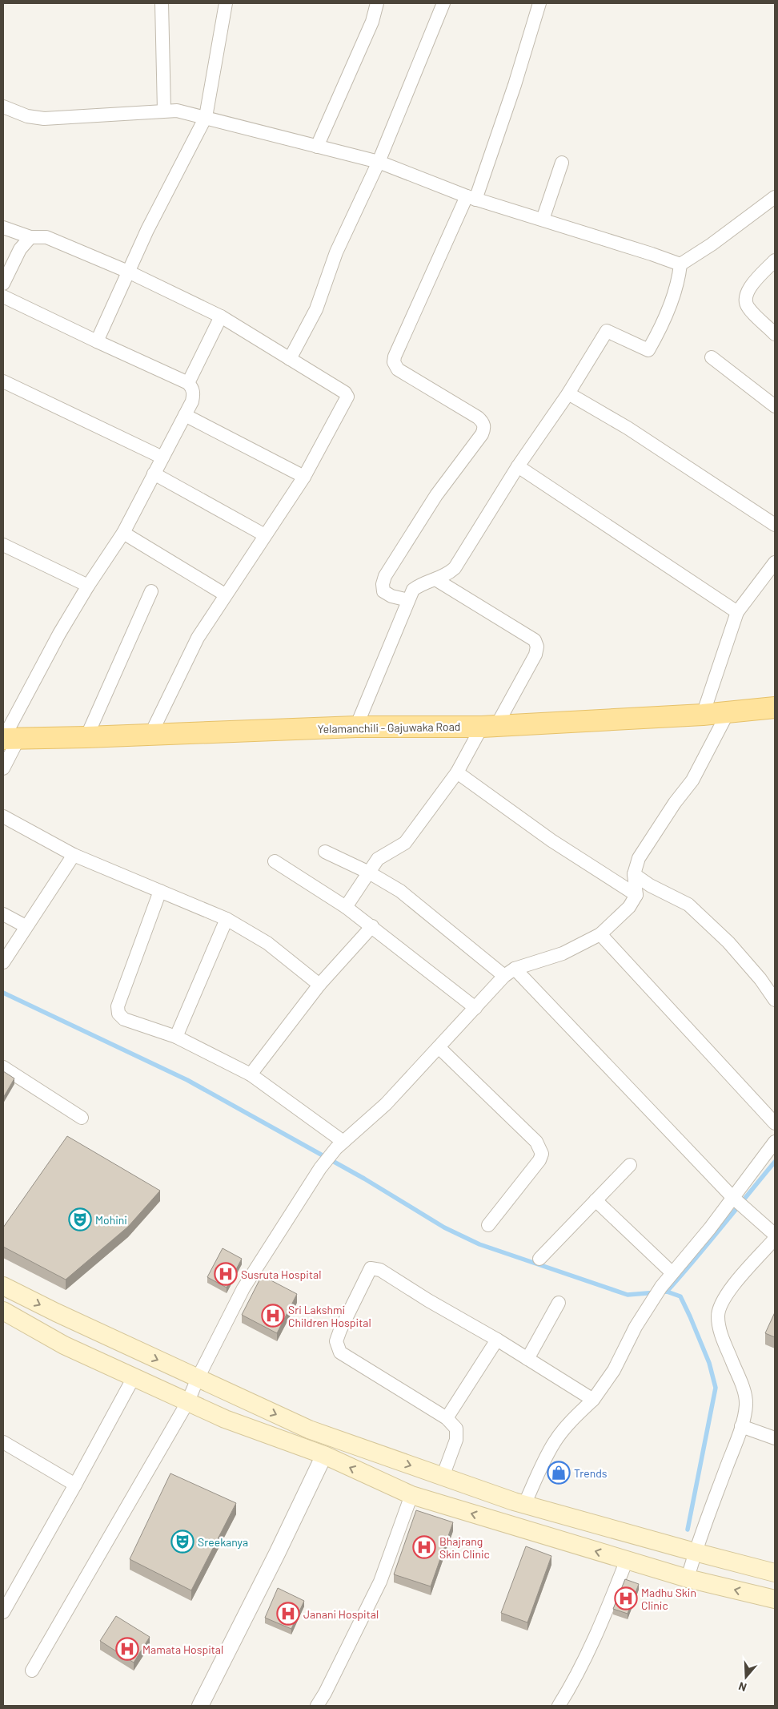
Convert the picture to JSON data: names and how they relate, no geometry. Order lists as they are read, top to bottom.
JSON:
{
  "streets": {
    "main road": ["Yelamanchili - Gajuwaka Road"]
  },
  "places": {
    "theatre": ["Mohini", "Sreekanya"],
    "hospital": [
      "Susruta Hospital",
      "Sri Lakshmi Children Hospital",
      "Bhajrang Skin Clinic",
      "Madhu Skin Clinic",
      "Janani Hospital",
      "Mamata Hospital"
    ],
    "shop": ["Trends"]
  },
  "north": "bottom"
}
